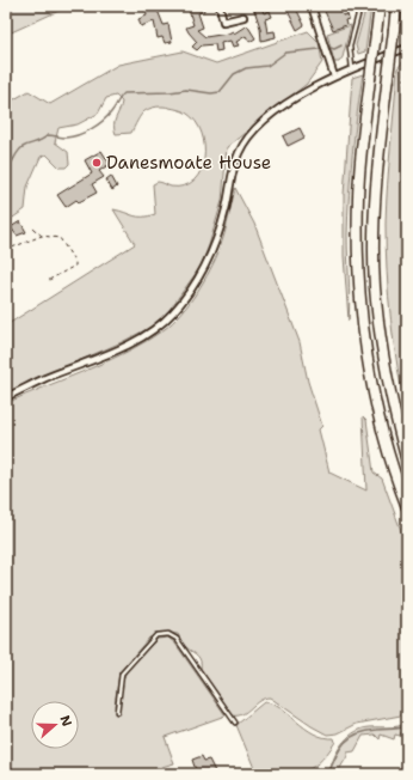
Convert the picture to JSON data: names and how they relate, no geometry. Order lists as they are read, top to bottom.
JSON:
{
  "places": ["Danesmoate House"],
  "north": "right"
}
